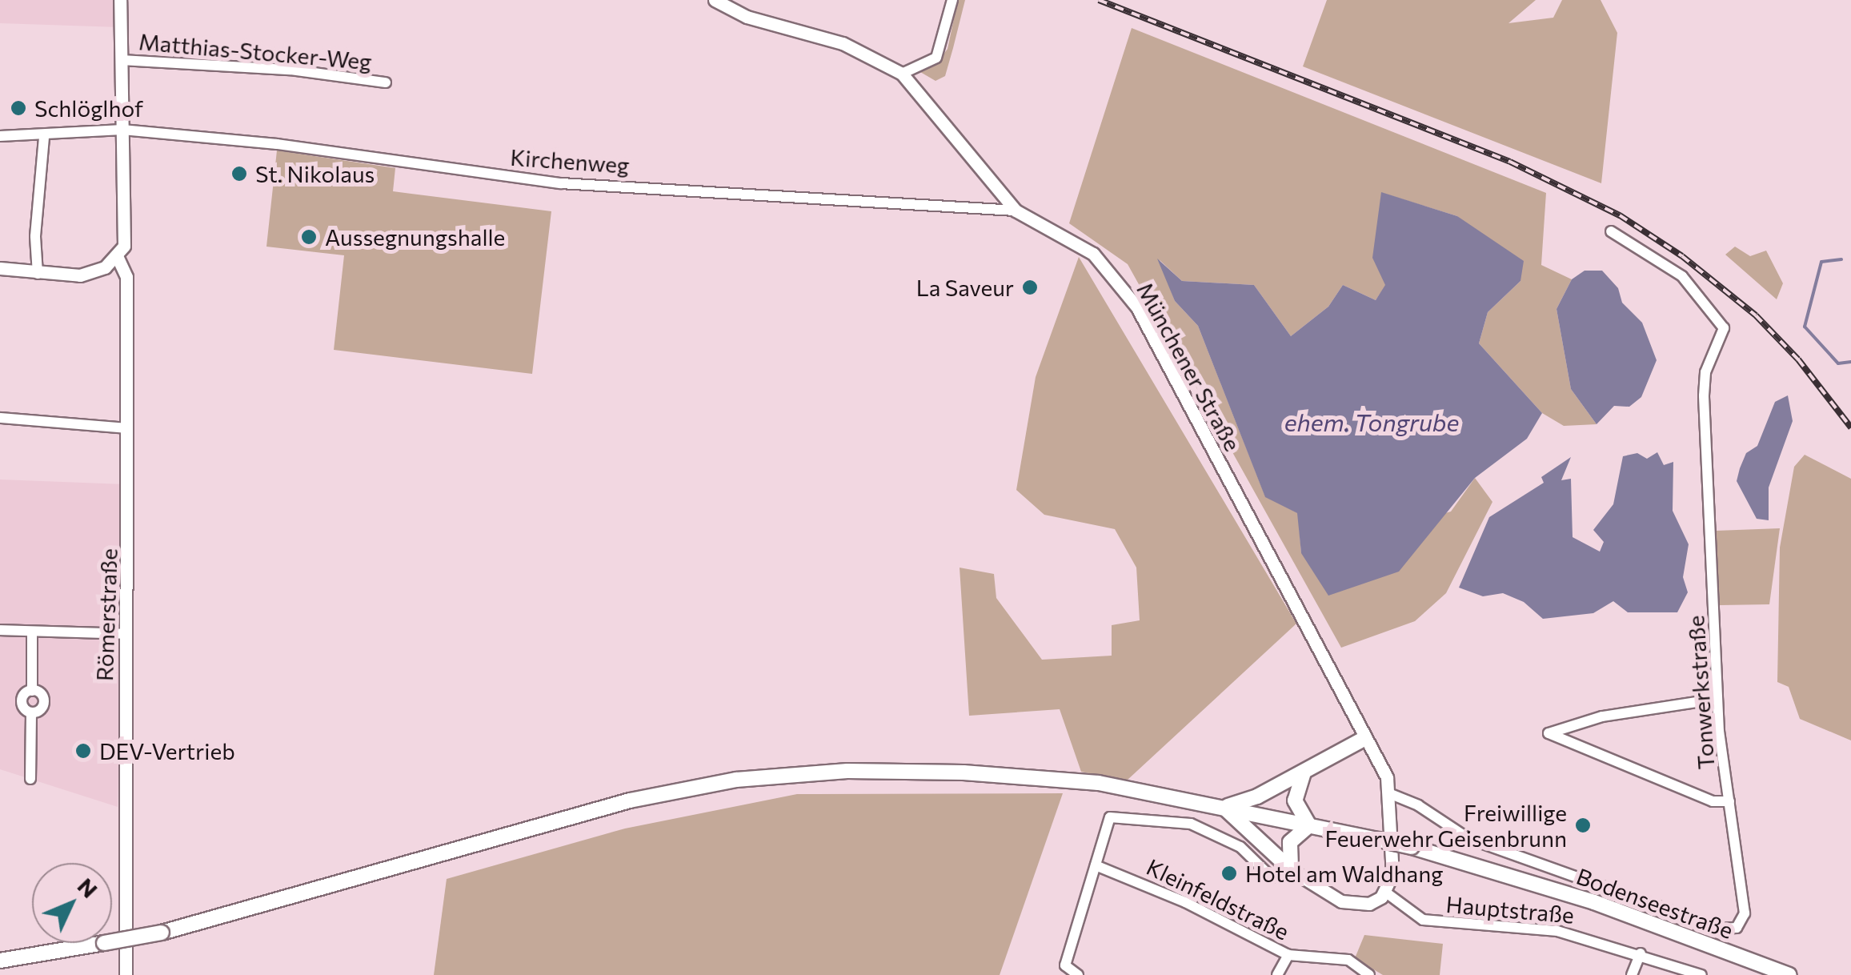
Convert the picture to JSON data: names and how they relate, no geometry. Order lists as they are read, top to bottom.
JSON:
{
  "streets": {
    "main road": ["Bodenseestraße"],
    "street": [
      "Matthias-Stocker-Weg",
      "Kirchenweg",
      "Münchener Straße",
      "Römerstraße",
      "Tonwerkstraße",
      "Kleinfeldstraße",
      "Hauptstraße"
    ]
  },
  "crossings": [
    ["Kirchenweg", "Münchener Straße"],
    ["Münchener Straße", "Tonwerkstraße"]
  ],
  "water": ["ehem. Tongrube"],
  "places": [
    "Schlöglhof",
    "St. Nikolaus",
    "Aussegnungshalle",
    "La Saveur",
    "DEV-Vertrieb",
    "Freiwillige Feuerwehr Geisenbrunn",
    "Hotel am Waldhang"
  ],
  "north": "top right"
}
